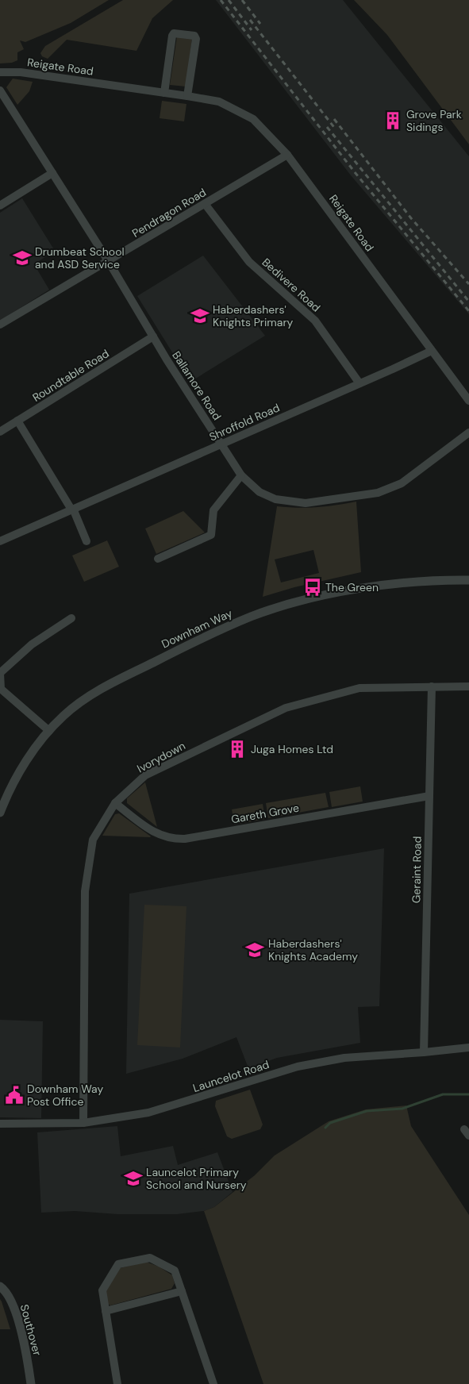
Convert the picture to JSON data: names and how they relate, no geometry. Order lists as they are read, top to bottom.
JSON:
{
  "streets": {
    "street": [
      "Reigate Road",
      "Pendragon Road",
      "Bedivere Road",
      "Roundtable Road",
      "Ballamore Road",
      "Shroffold Road",
      "Downham Way",
      "Ivorydown",
      "Gareth Grove",
      "Geraint Road",
      "Launcelot Road",
      "Southover"
    ]
  },
  "crossings": [
    ["Reigate Road", "Pendragon Road"],
    ["Reigate Road", "Shroffold Road"],
    ["Pendragon Road", "Bedivere Road"],
    ["Pendragon Road", "Ballamore Road"],
    ["Bedivere Road", "Shroffold Road"],
    ["Roundtable Road", "Ballamore Road"],
    ["Ballamore Road", "Shroffold Road"],
    ["Ivorydown", "Gareth Grove"],
    ["Ivorydown", "Geraint Road"],
    ["Ivorydown", "Launcelot Road"],
    ["Gareth Grove", "Geraint Road"],
    ["Geraint Road", "Launcelot Road"]
  ],
  "places": {
    "building": ["Grove Park Sidings", "Juga Homes Ltd"],
    "school or university": [
      "Drumbeat School and ASD Service",
      "Haberdashers' Knights Primary",
      "Haberdashers' Knights Academy",
      "Launcelot Primary School and Nursery"
    ],
    "bus stop": ["The Green"],
    "public building": ["Downham Way Post Office"]
  }
}
